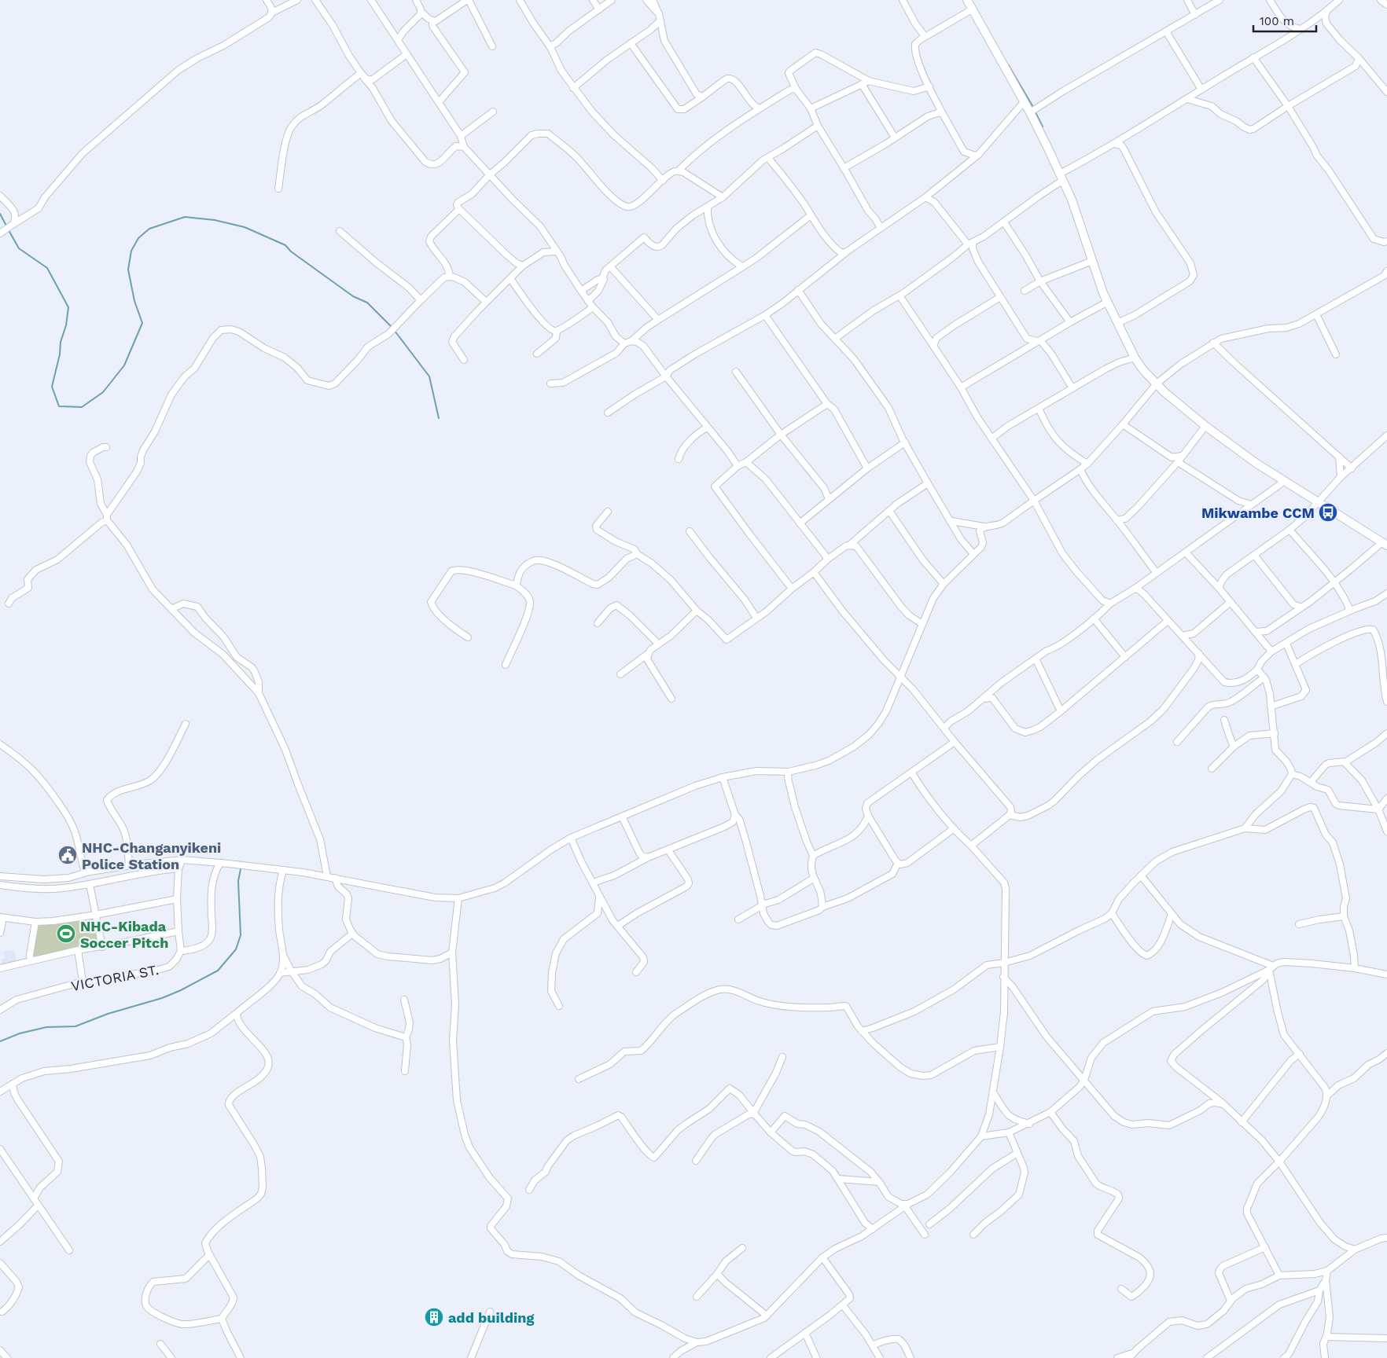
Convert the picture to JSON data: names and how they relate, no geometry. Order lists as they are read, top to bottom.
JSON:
{
  "streets": {
    "street": ["VICTORIA ST."]
  },
  "places": {
    "bus stop": ["Mikwambe CCM"],
    "public building": ["NHC-Changanyikeni Police Station"],
    "sports": ["NHC-Kibada Soccer Pitch"],
    "building": ["add building"]
  },
  "scale_bar": "100 m"
}
